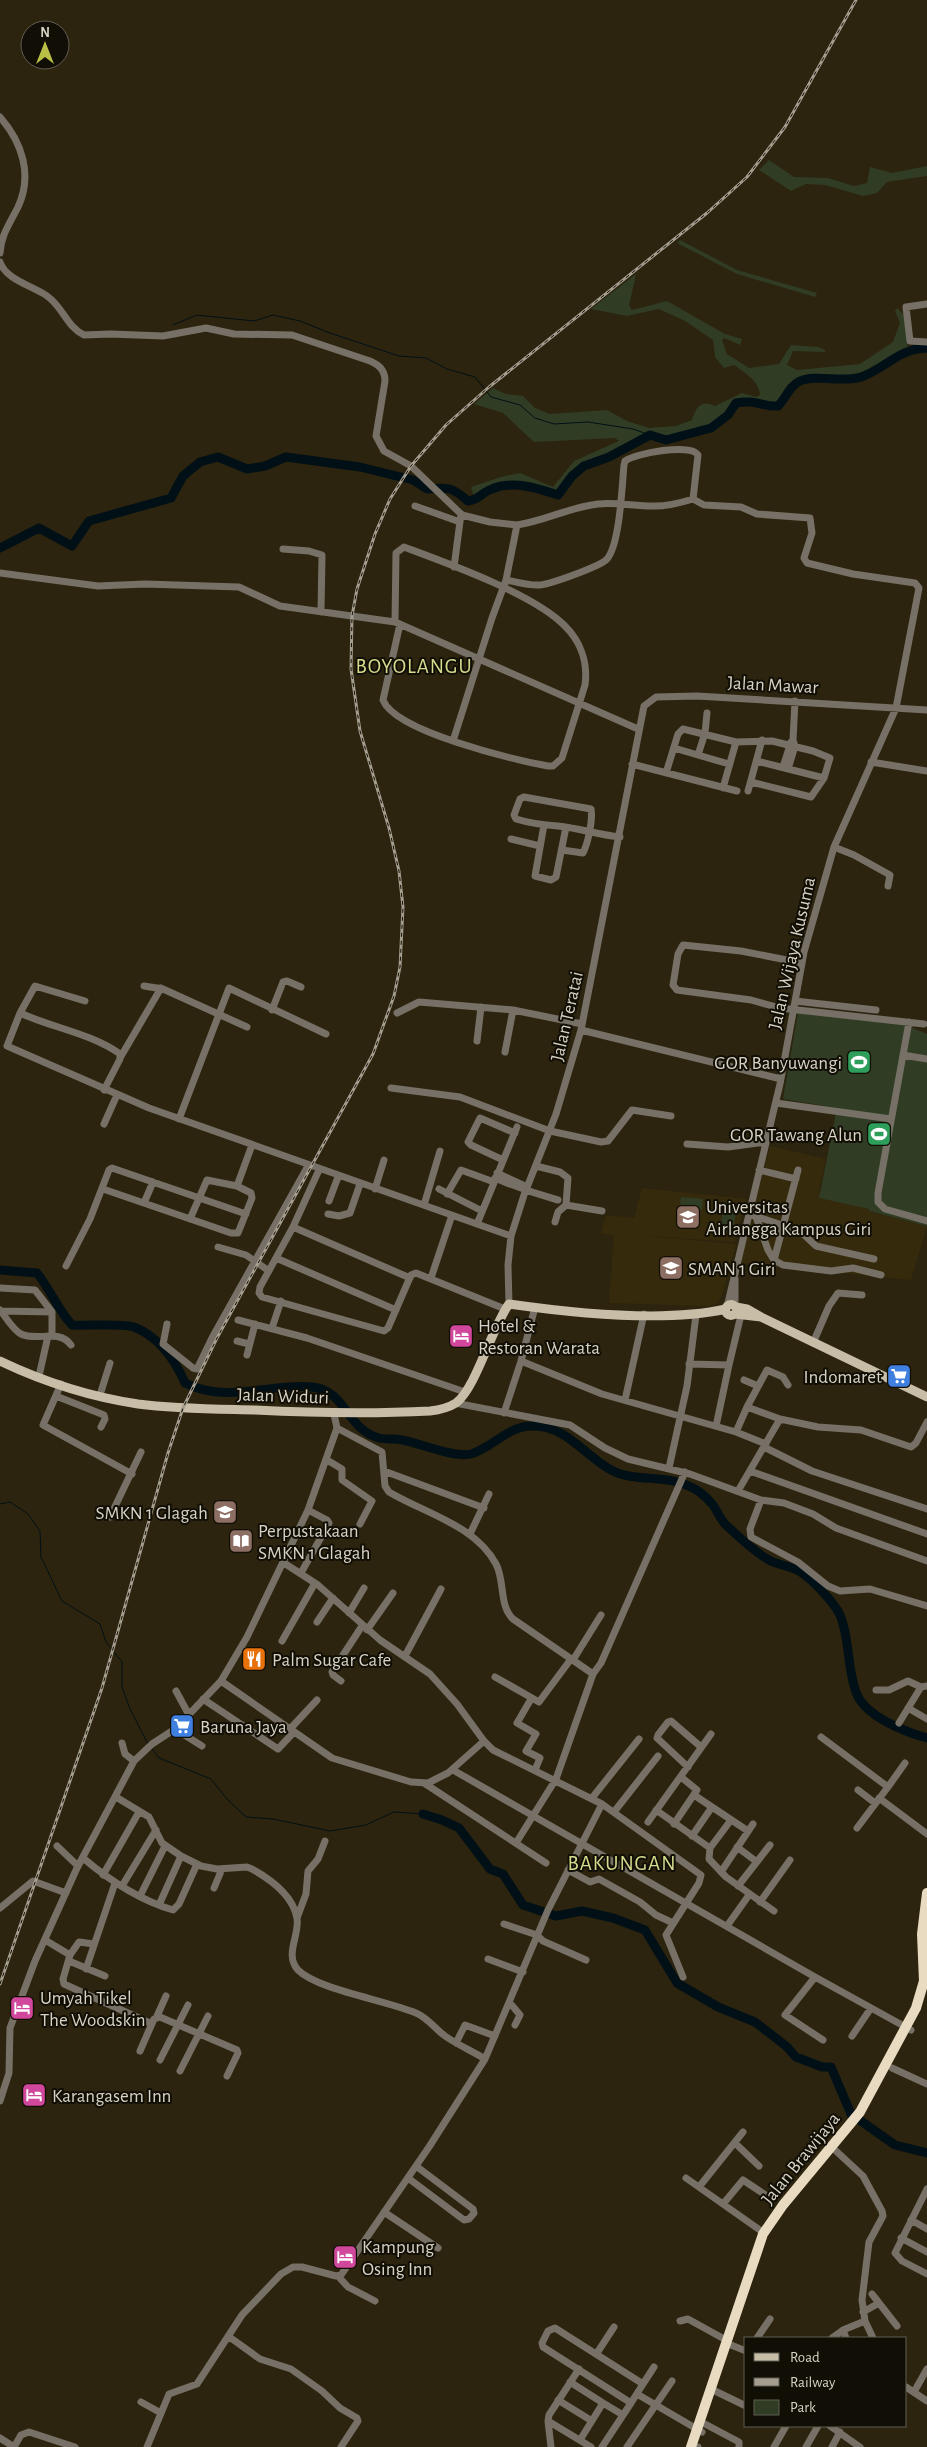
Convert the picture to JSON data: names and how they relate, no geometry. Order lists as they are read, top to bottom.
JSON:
{
  "streets": {
    "highway": ["Jalan Brawijaya"],
    "main road": ["Jalan Widuri"],
    "street": ["Jalan Mawar", "Jalan Wijaya Kusuma", "Jalan Teratai"]
  },
  "crossings": [
    ["Jalan Mawar", "Jalan Wijaya Kusuma"],
    ["Jalan Mawar", "Jalan Teratai"]
  ],
  "districts": ["BOYOLANGU", "BAKUNGAN"],
  "places": {
    "sports": ["GOR Banyuwangi", "GOR Tawang Alun"],
    "school or university": ["Universitas Airlangga Kampus Giri", "SMAN 1 Giri", "SMKN 1 Glagah"],
    "hotel": [
      "Hotel & Restoran Warata",
      "Umyah Tikel The Woodskin",
      "Karangasem Inn",
      "Kampung Osing Inn"
    ],
    "supermarket": ["Indomaret", "Baruna Jaya"],
    "library": ["Perpustakaan SMKN 1 Glagah"],
    "restaurant": ["Palm Sugar Cafe"]
  },
  "legend": ["Road", "Railway", "Park"],
  "north": "top"
}
